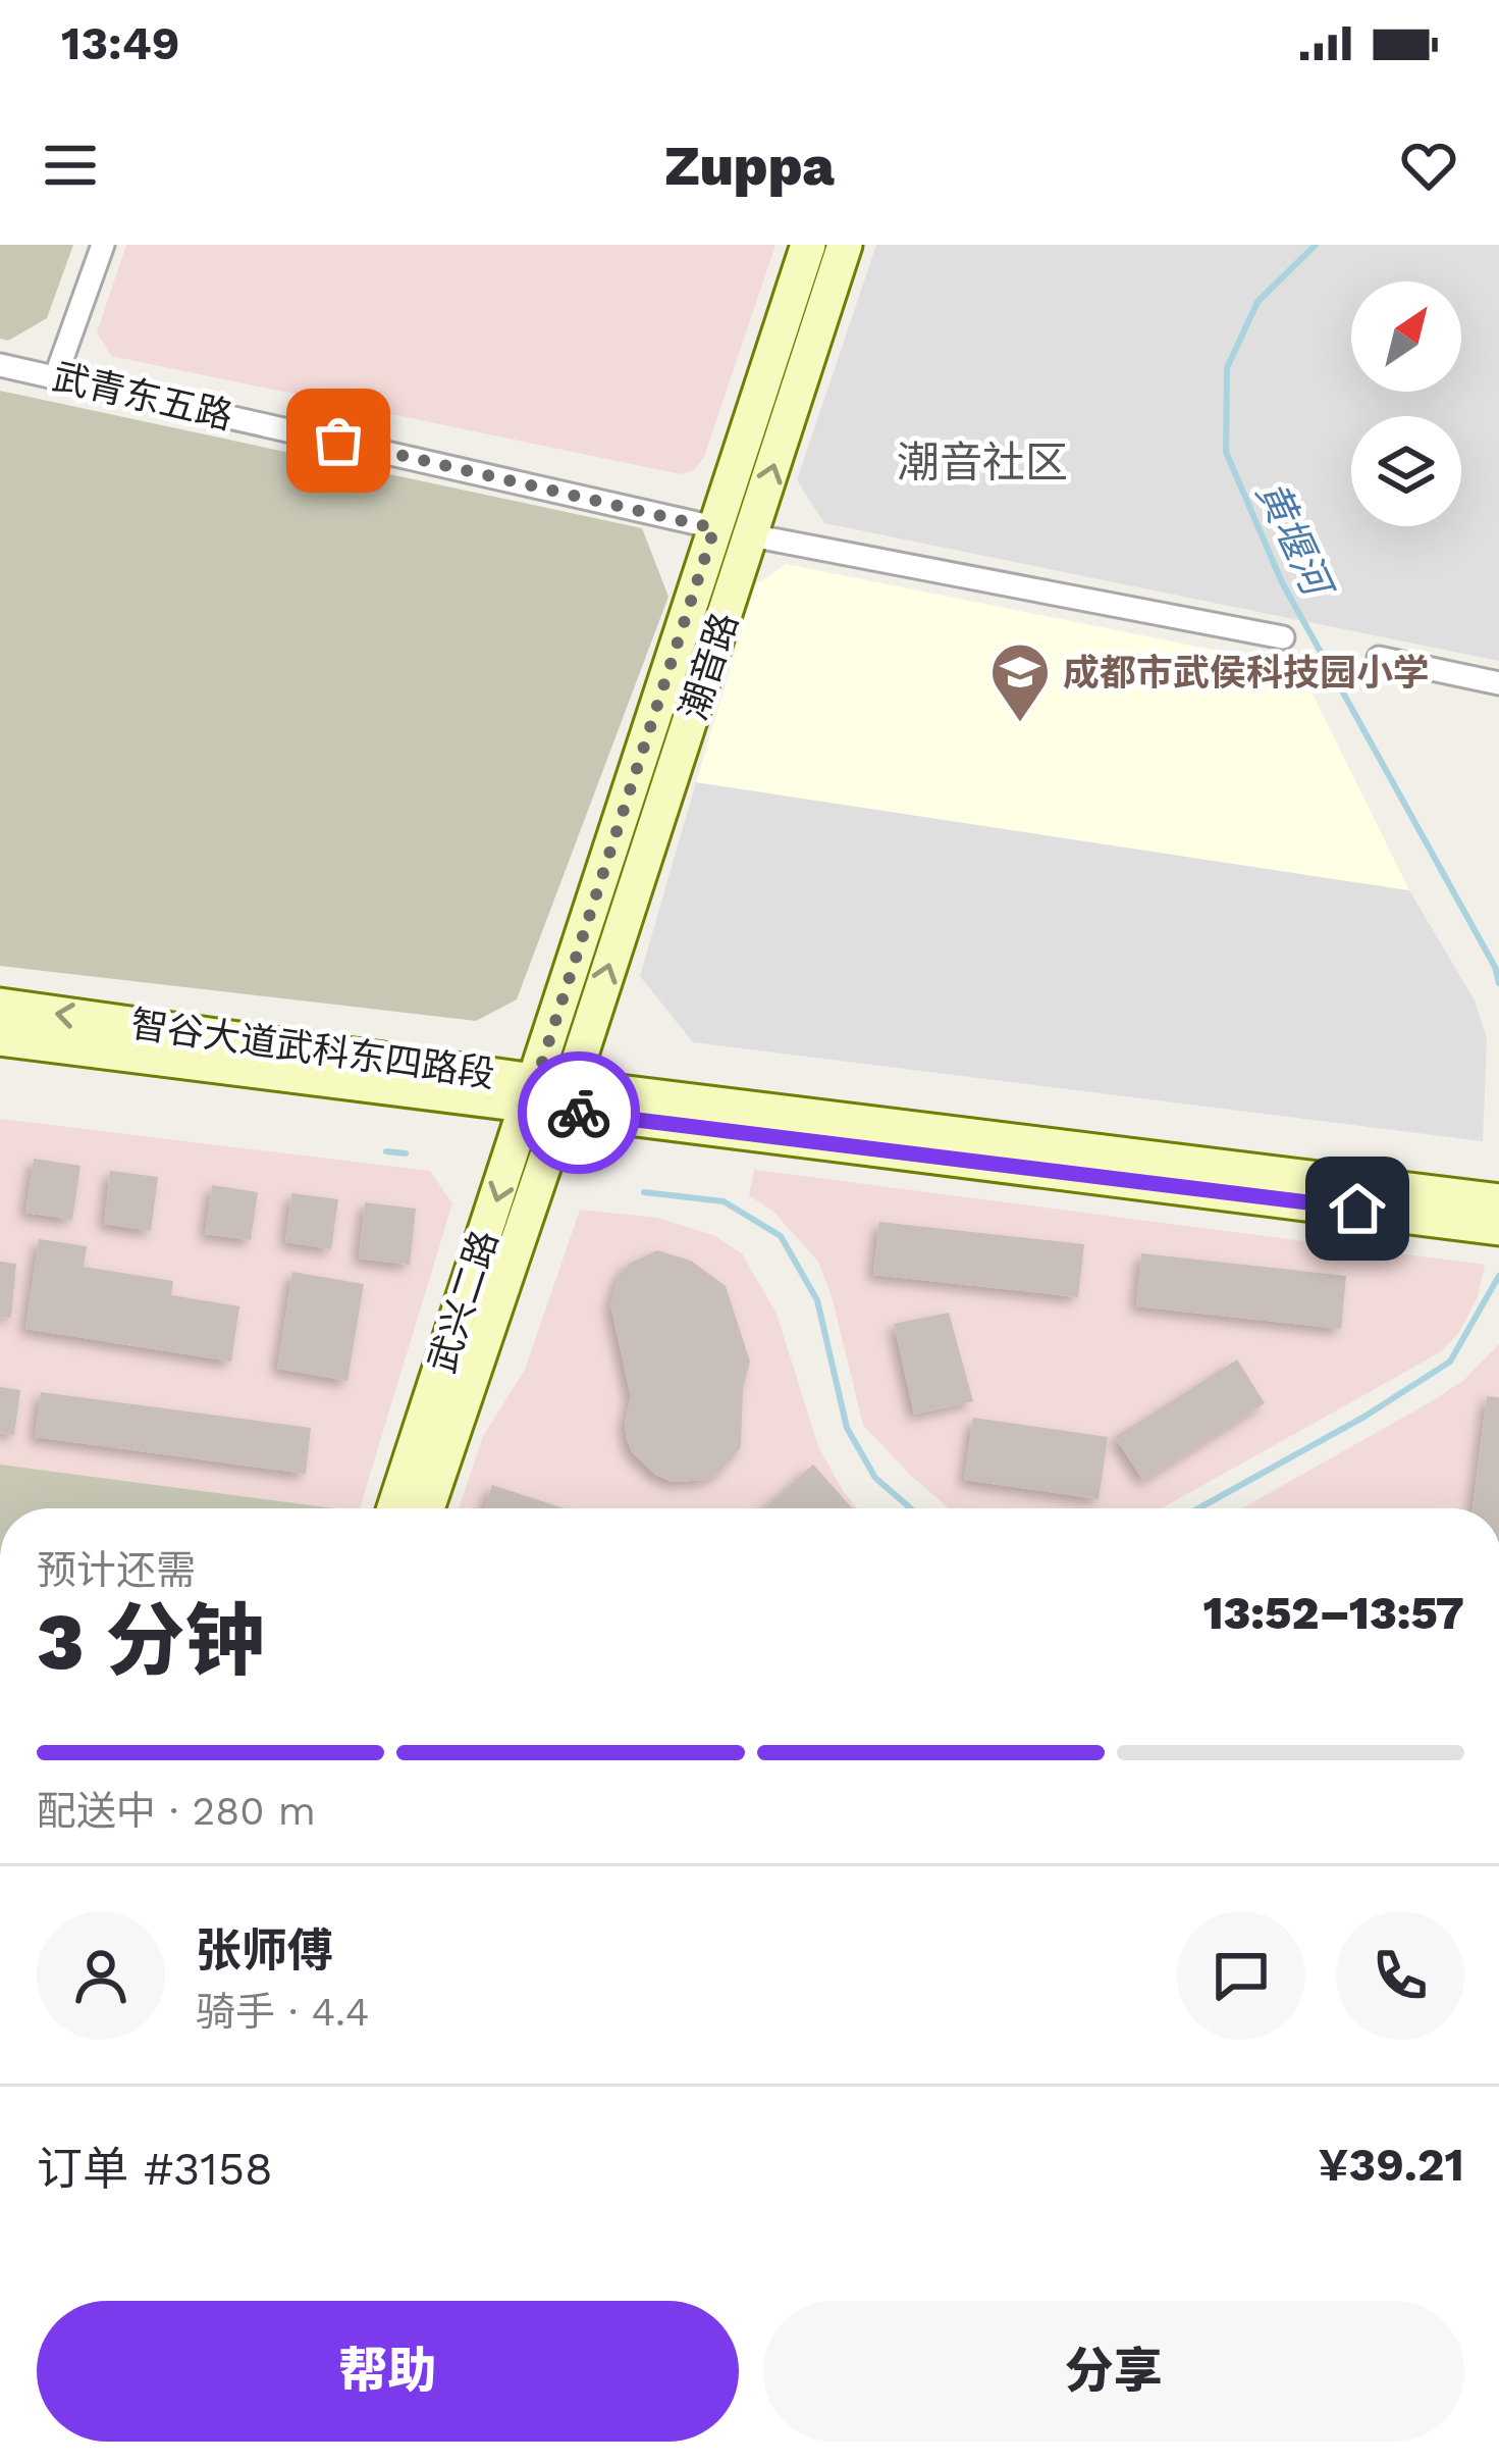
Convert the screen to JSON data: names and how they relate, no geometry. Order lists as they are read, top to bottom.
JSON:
{
  "streets": {
    "main road": ["潮音路", "智谷大道武科东四路段", "武兴二路"],
    "street": ["武青东五路"]
  },
  "crossings": [
    ["武青东五路", "潮音路"],
    ["潮音路", "智谷大道武科东四路段"],
    ["潮音路", "武兴二路"],
    ["智谷大道武科东四路段", "武兴二路"]
  ],
  "one_way": ["武兴二路"],
  "districts": ["潮音社区"],
  "water": ["黄堰河"],
  "places": {
    "school or university": ["成都市武侯科技园小学"]
  },
  "north": "top right",
  "page": {
    "status": "13:49",
    "header": "Zuppa",
    "heading": ["3 分钟", "预计还需", "13:52–13:57"],
    "panel": [
      "张师傅",
      "骑手 · 4.4",
      "订单 #3158",
      "¥39.21"
    ],
    "bar": "配送中 · 280 m",
    "buttons": ["帮助", "分享"]
  }
}
